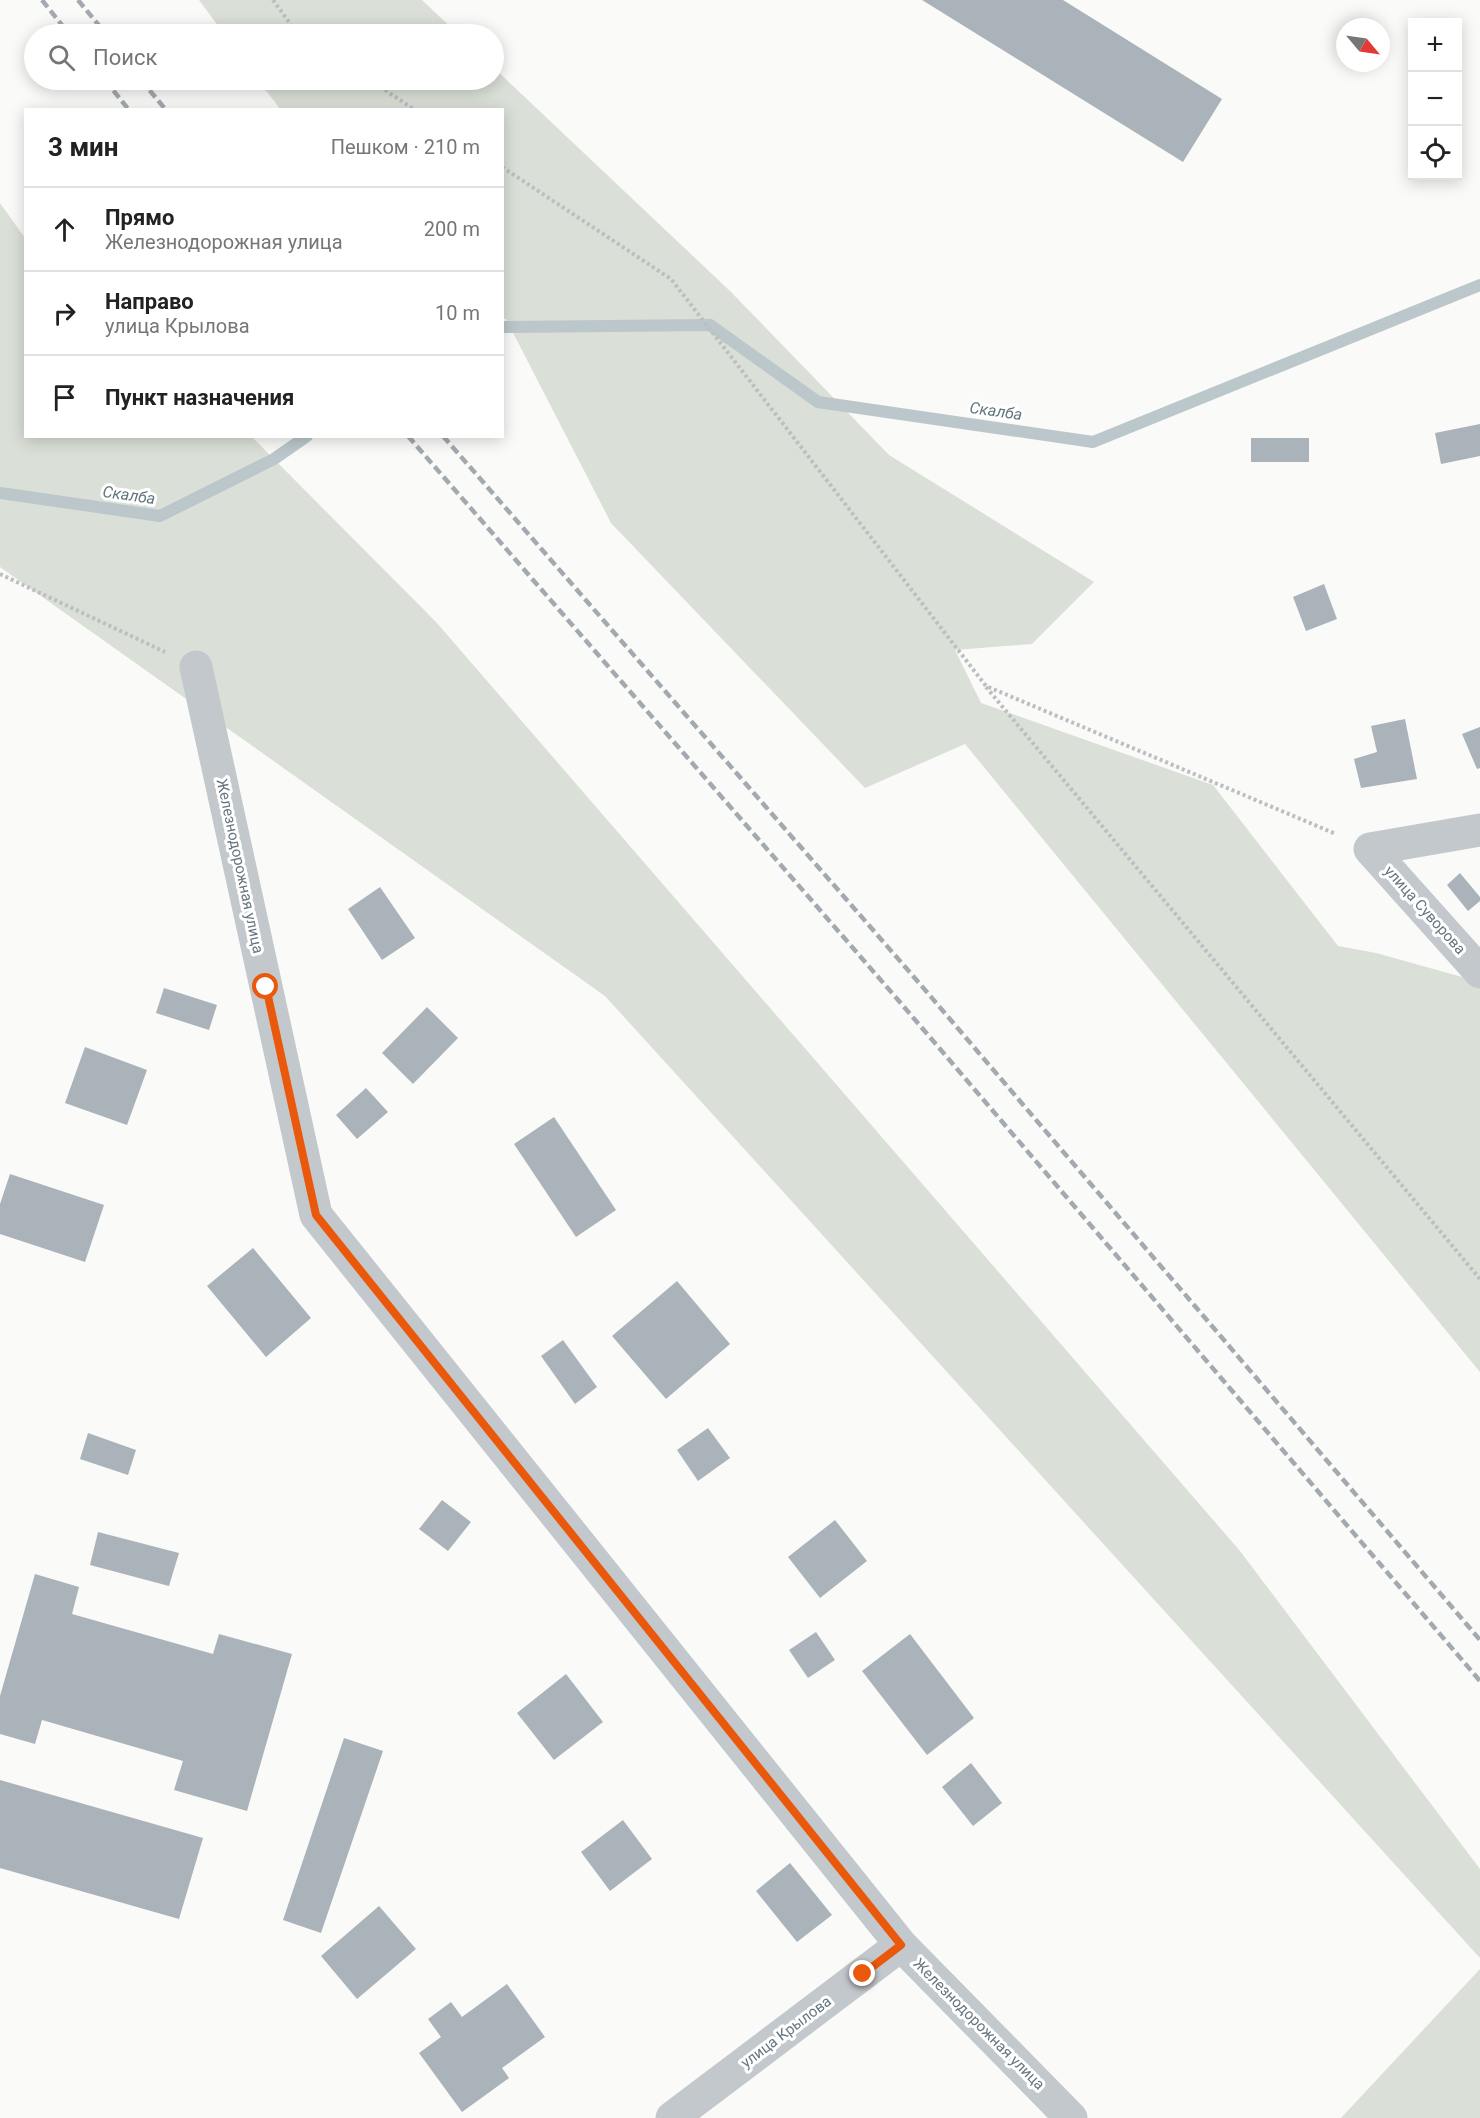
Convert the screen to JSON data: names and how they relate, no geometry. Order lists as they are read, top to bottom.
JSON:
{
  "streets": {
    "street": ["Железнодорожная улица", "улица Суворова", "улица Крылова"]
  },
  "crossings": [
    ["Железнодорожная улица", "улица Крылова"]
  ],
  "water": ["Скалба"],
  "north": "bottom right",
  "page": {
    "map_buttons": ["+", "−"],
    "search": "Поиск",
    "heading": ["3 мин", "Пешком · 210 m"],
    "list": [
      ["Прямо", "Железнодорожная улица", "200 m"],
      ["Направо", "улица Крылова", "10 m"],
      "Пункт назначения"
    ]
  }
}
